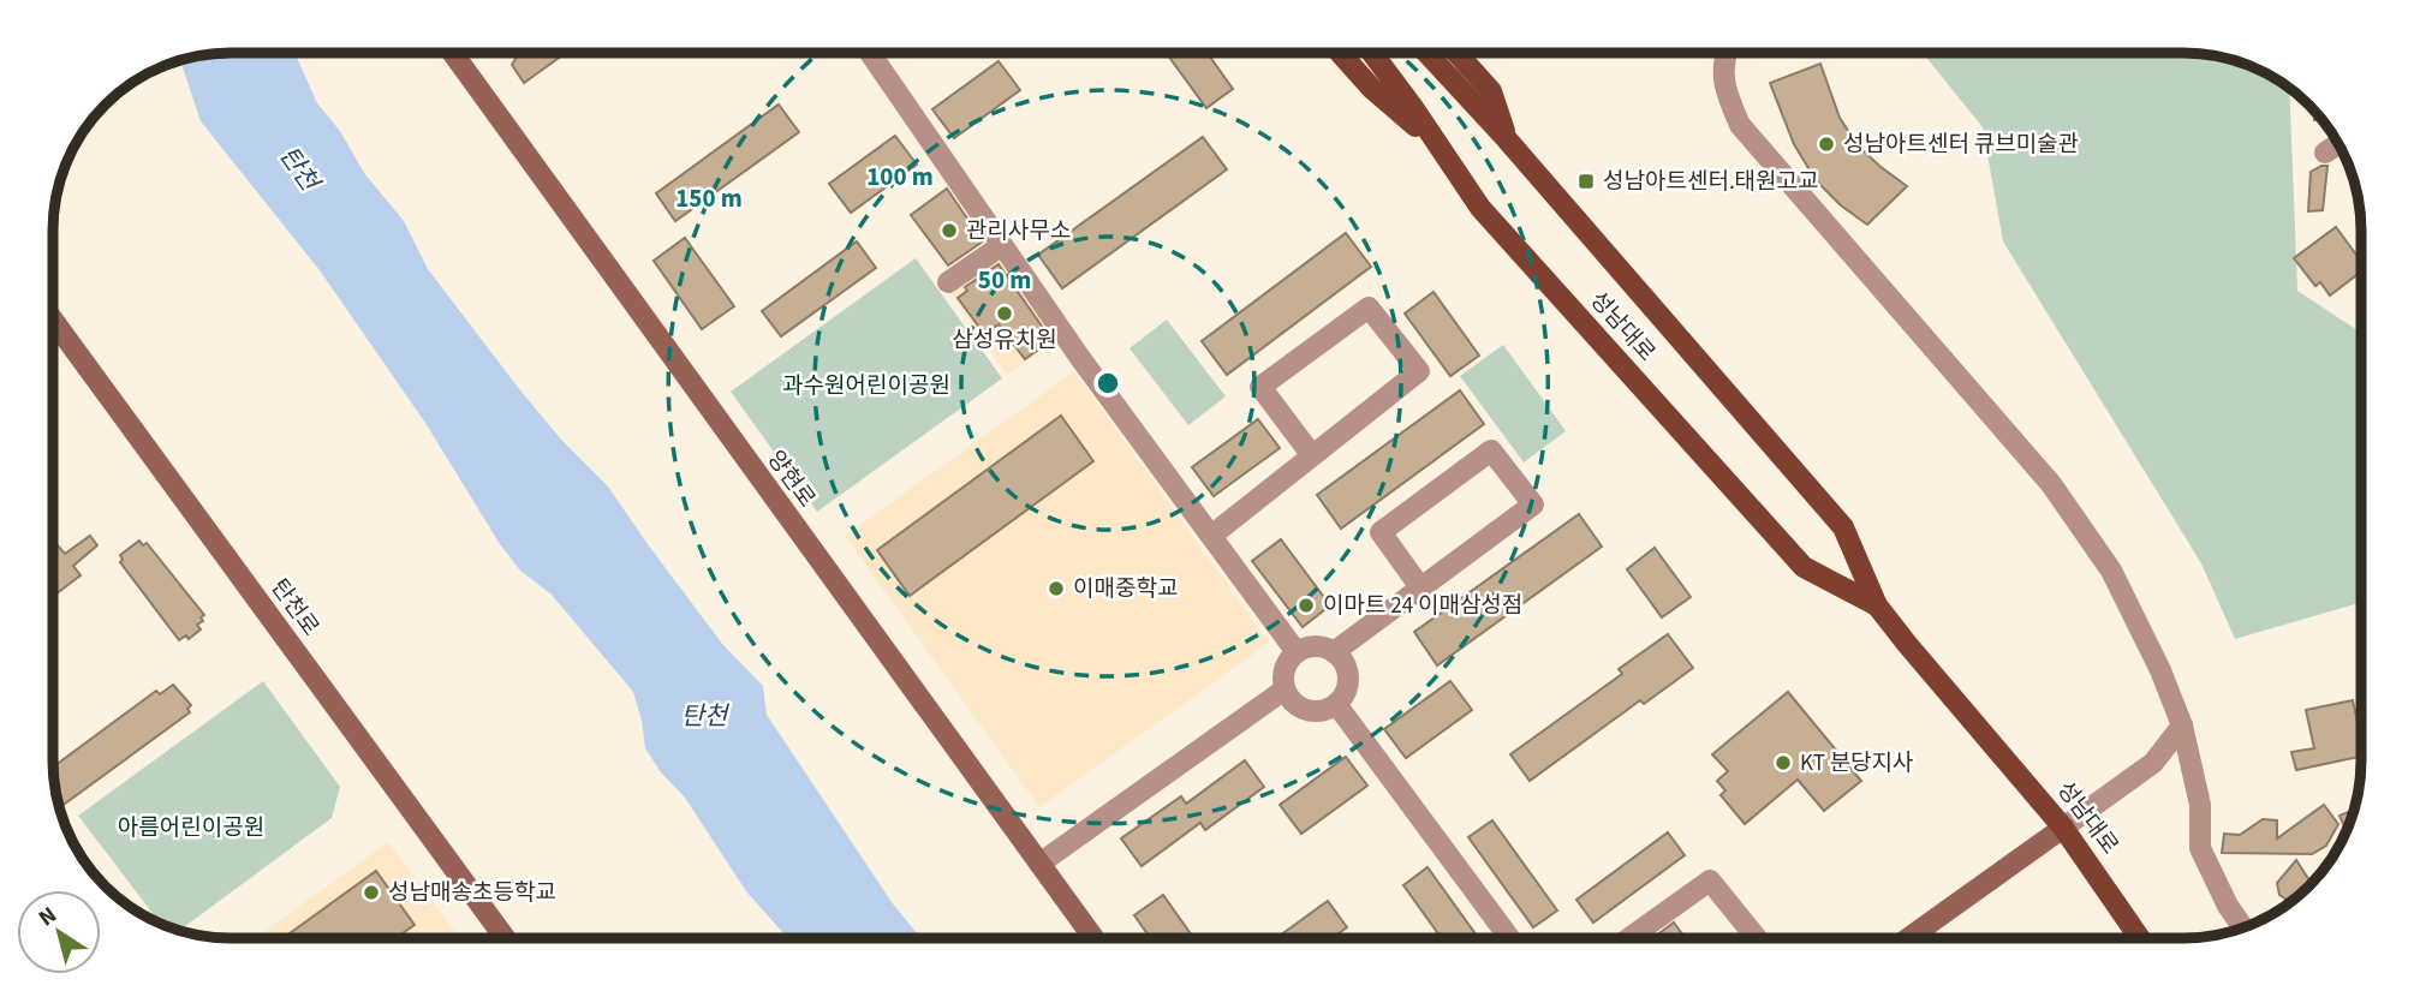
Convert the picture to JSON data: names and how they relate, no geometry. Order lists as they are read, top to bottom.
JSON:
{
  "streets": {
    "main road": ["성남대로", "양현로", "탄천로"]
  },
  "water": ["탄천"],
  "parks": ["과수원어린이공원", "아름어린이공원"],
  "places": {
    "other": [
      "성남아트센터 큐브미술관",
      "관리사무소",
      "삼성유치원",
      "이매중학교",
      "이마트 24 이매삼성점",
      "KT 분당지사",
      "성남매송초등학교"
    ],
    "transit": ["성남아트센터.태원고교"]
  },
  "north": "top left",
  "rings": ["100 m", "150 m", "50 m"]
}
